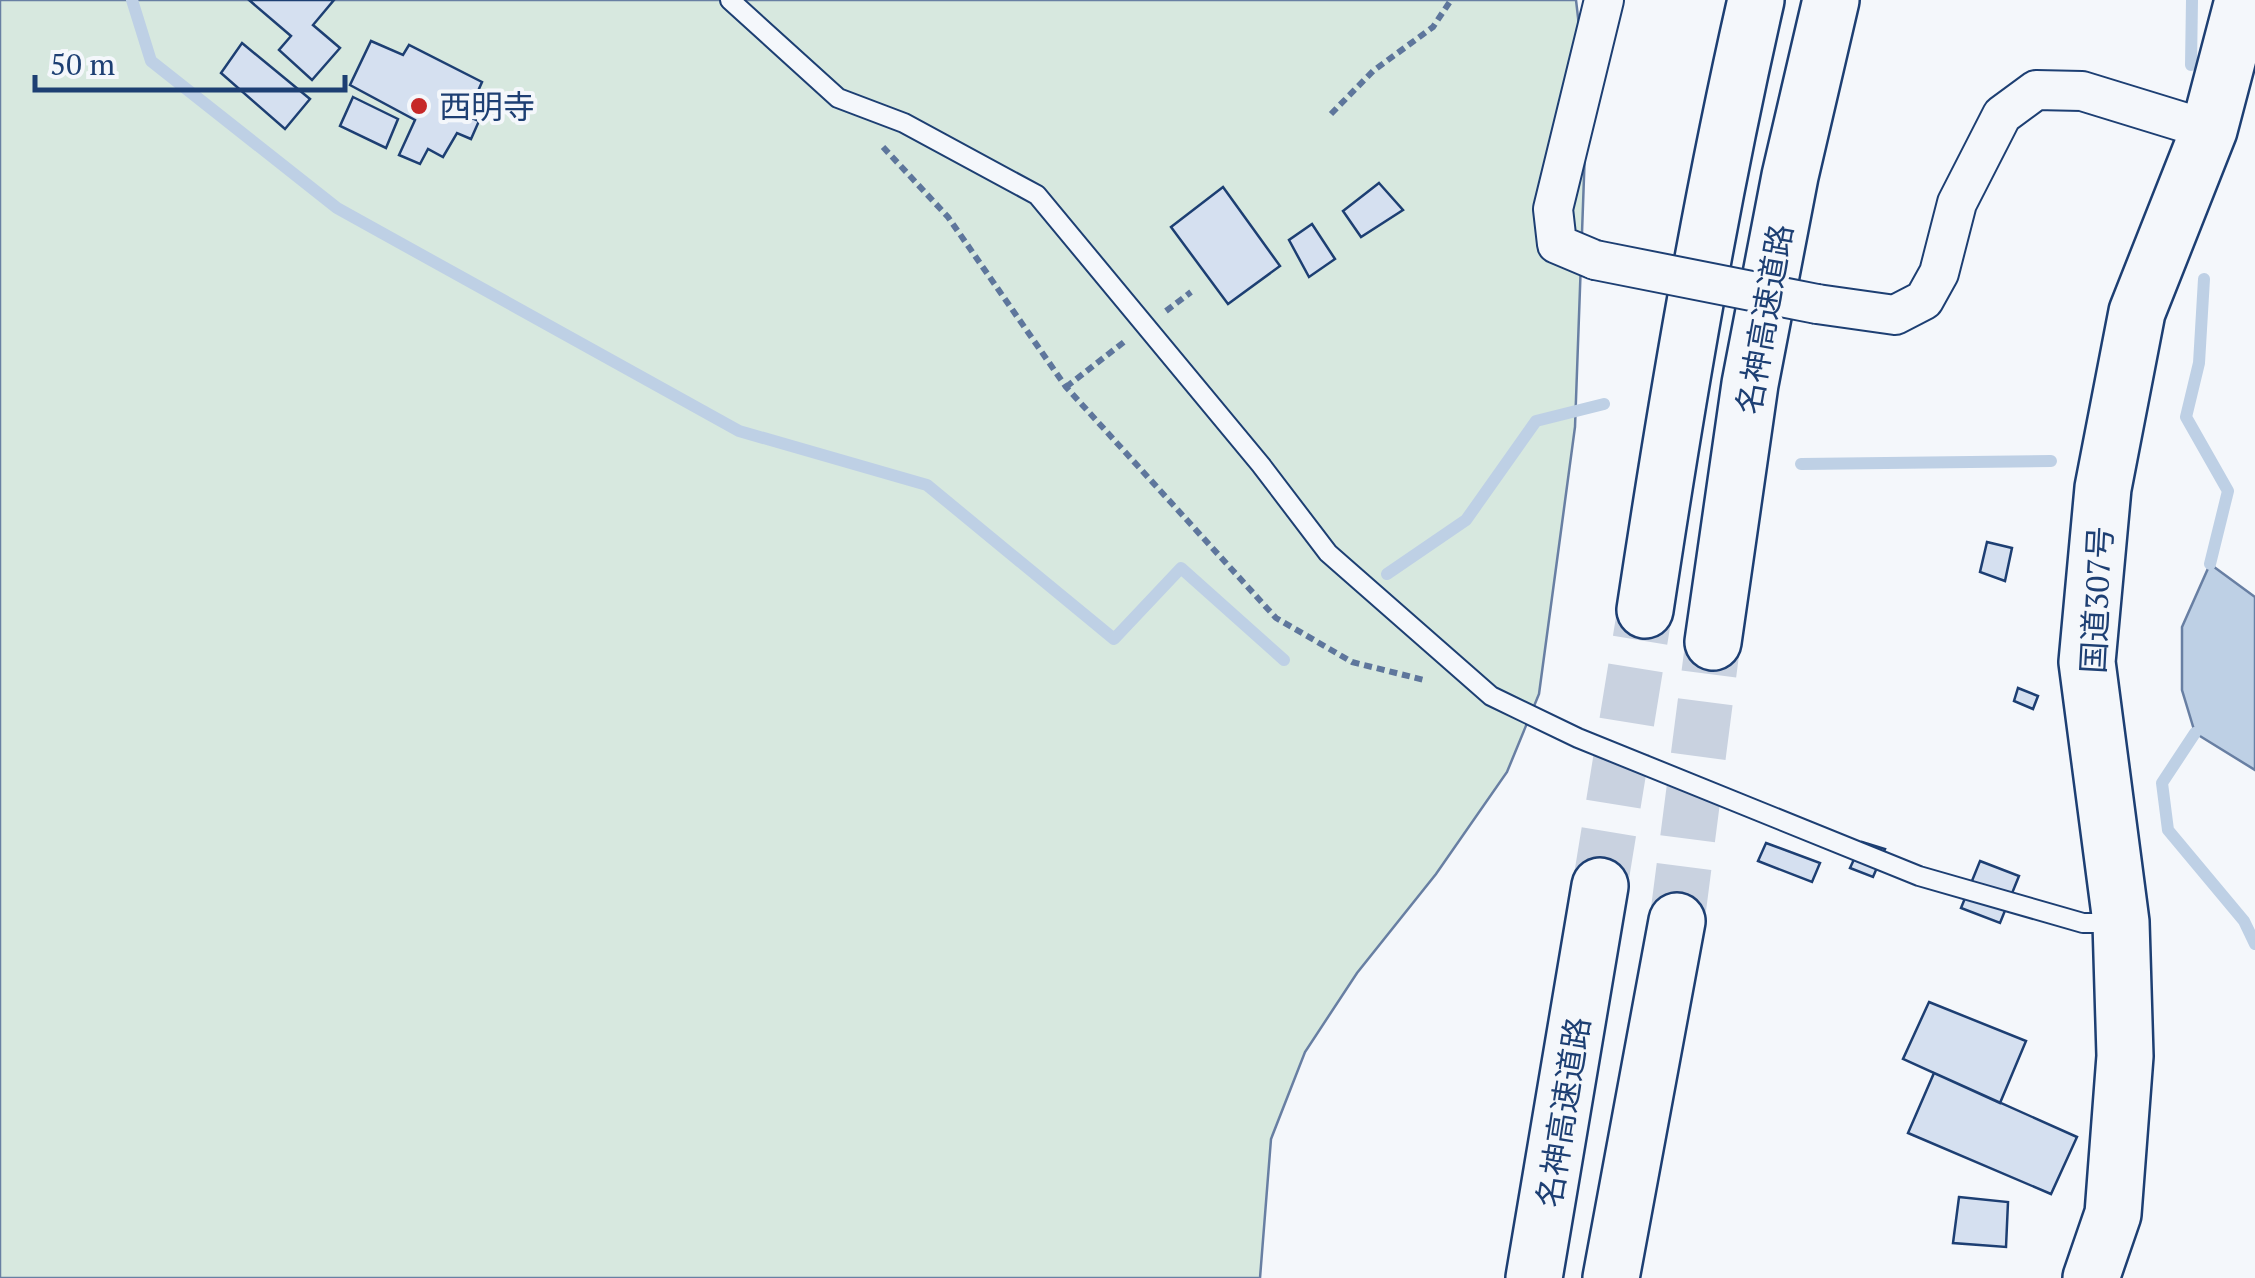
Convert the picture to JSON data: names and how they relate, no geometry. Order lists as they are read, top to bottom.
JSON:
{
  "streets": {
    "highway": ["名神高速道路", "国道307号"]
  },
  "places": ["西明寺"],
  "scale_bar": "50 m"
}
